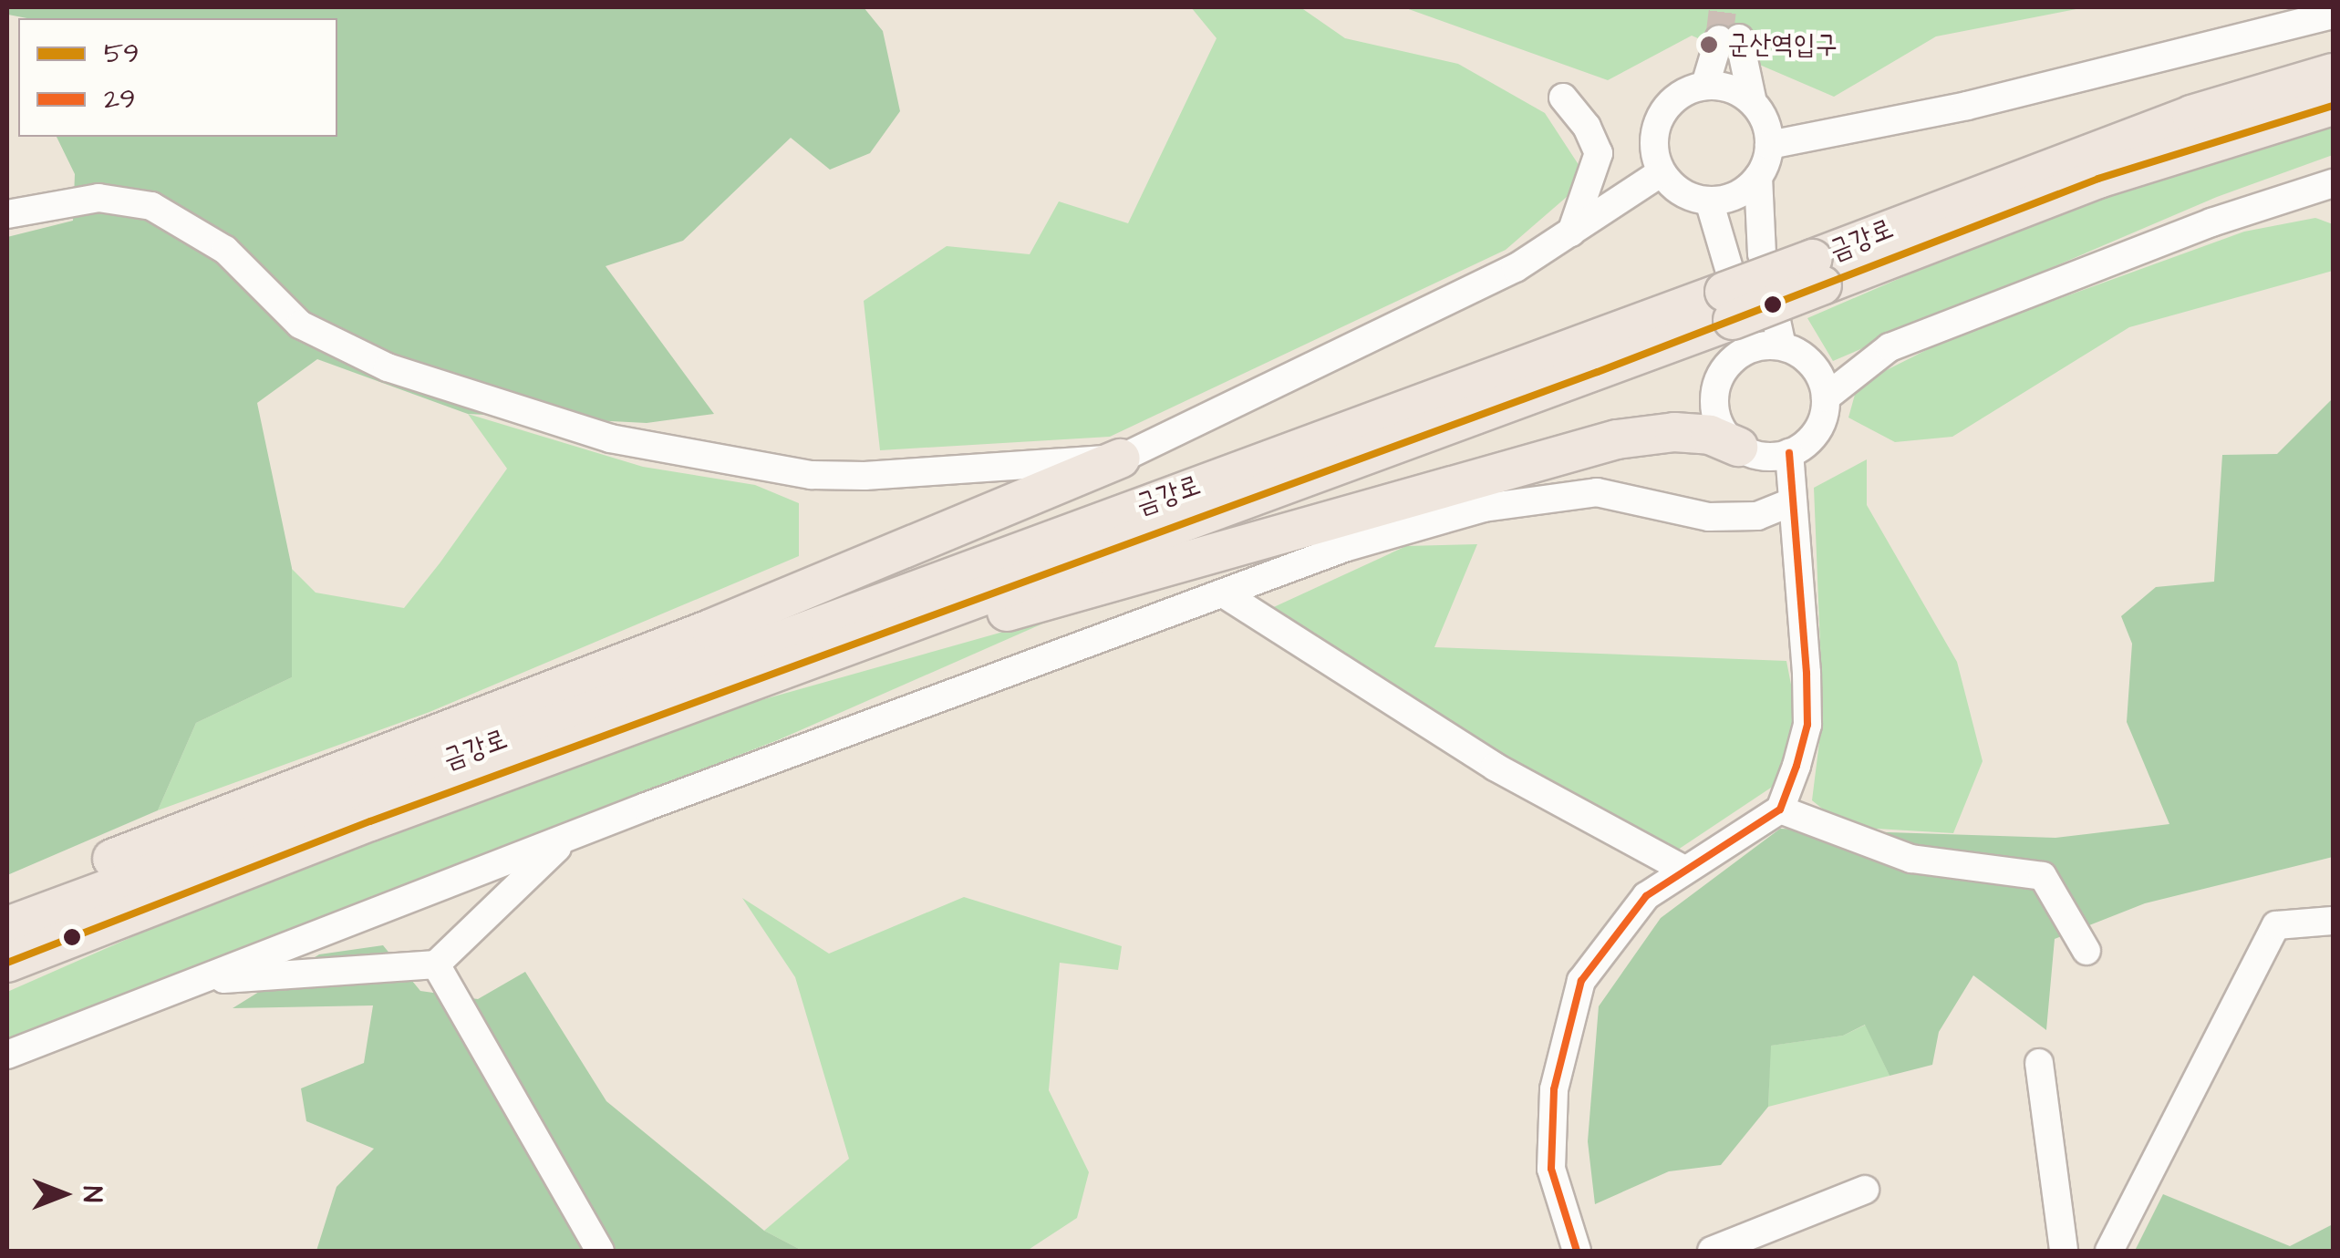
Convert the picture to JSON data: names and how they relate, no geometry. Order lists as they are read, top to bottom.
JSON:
{
  "streets": {
    "highway": ["금강로"]
  },
  "places": ["군산역입구"],
  "lines": ["transit line 59", "transit line 29"],
  "legend": ["59", "29"],
  "north": "right"
}
